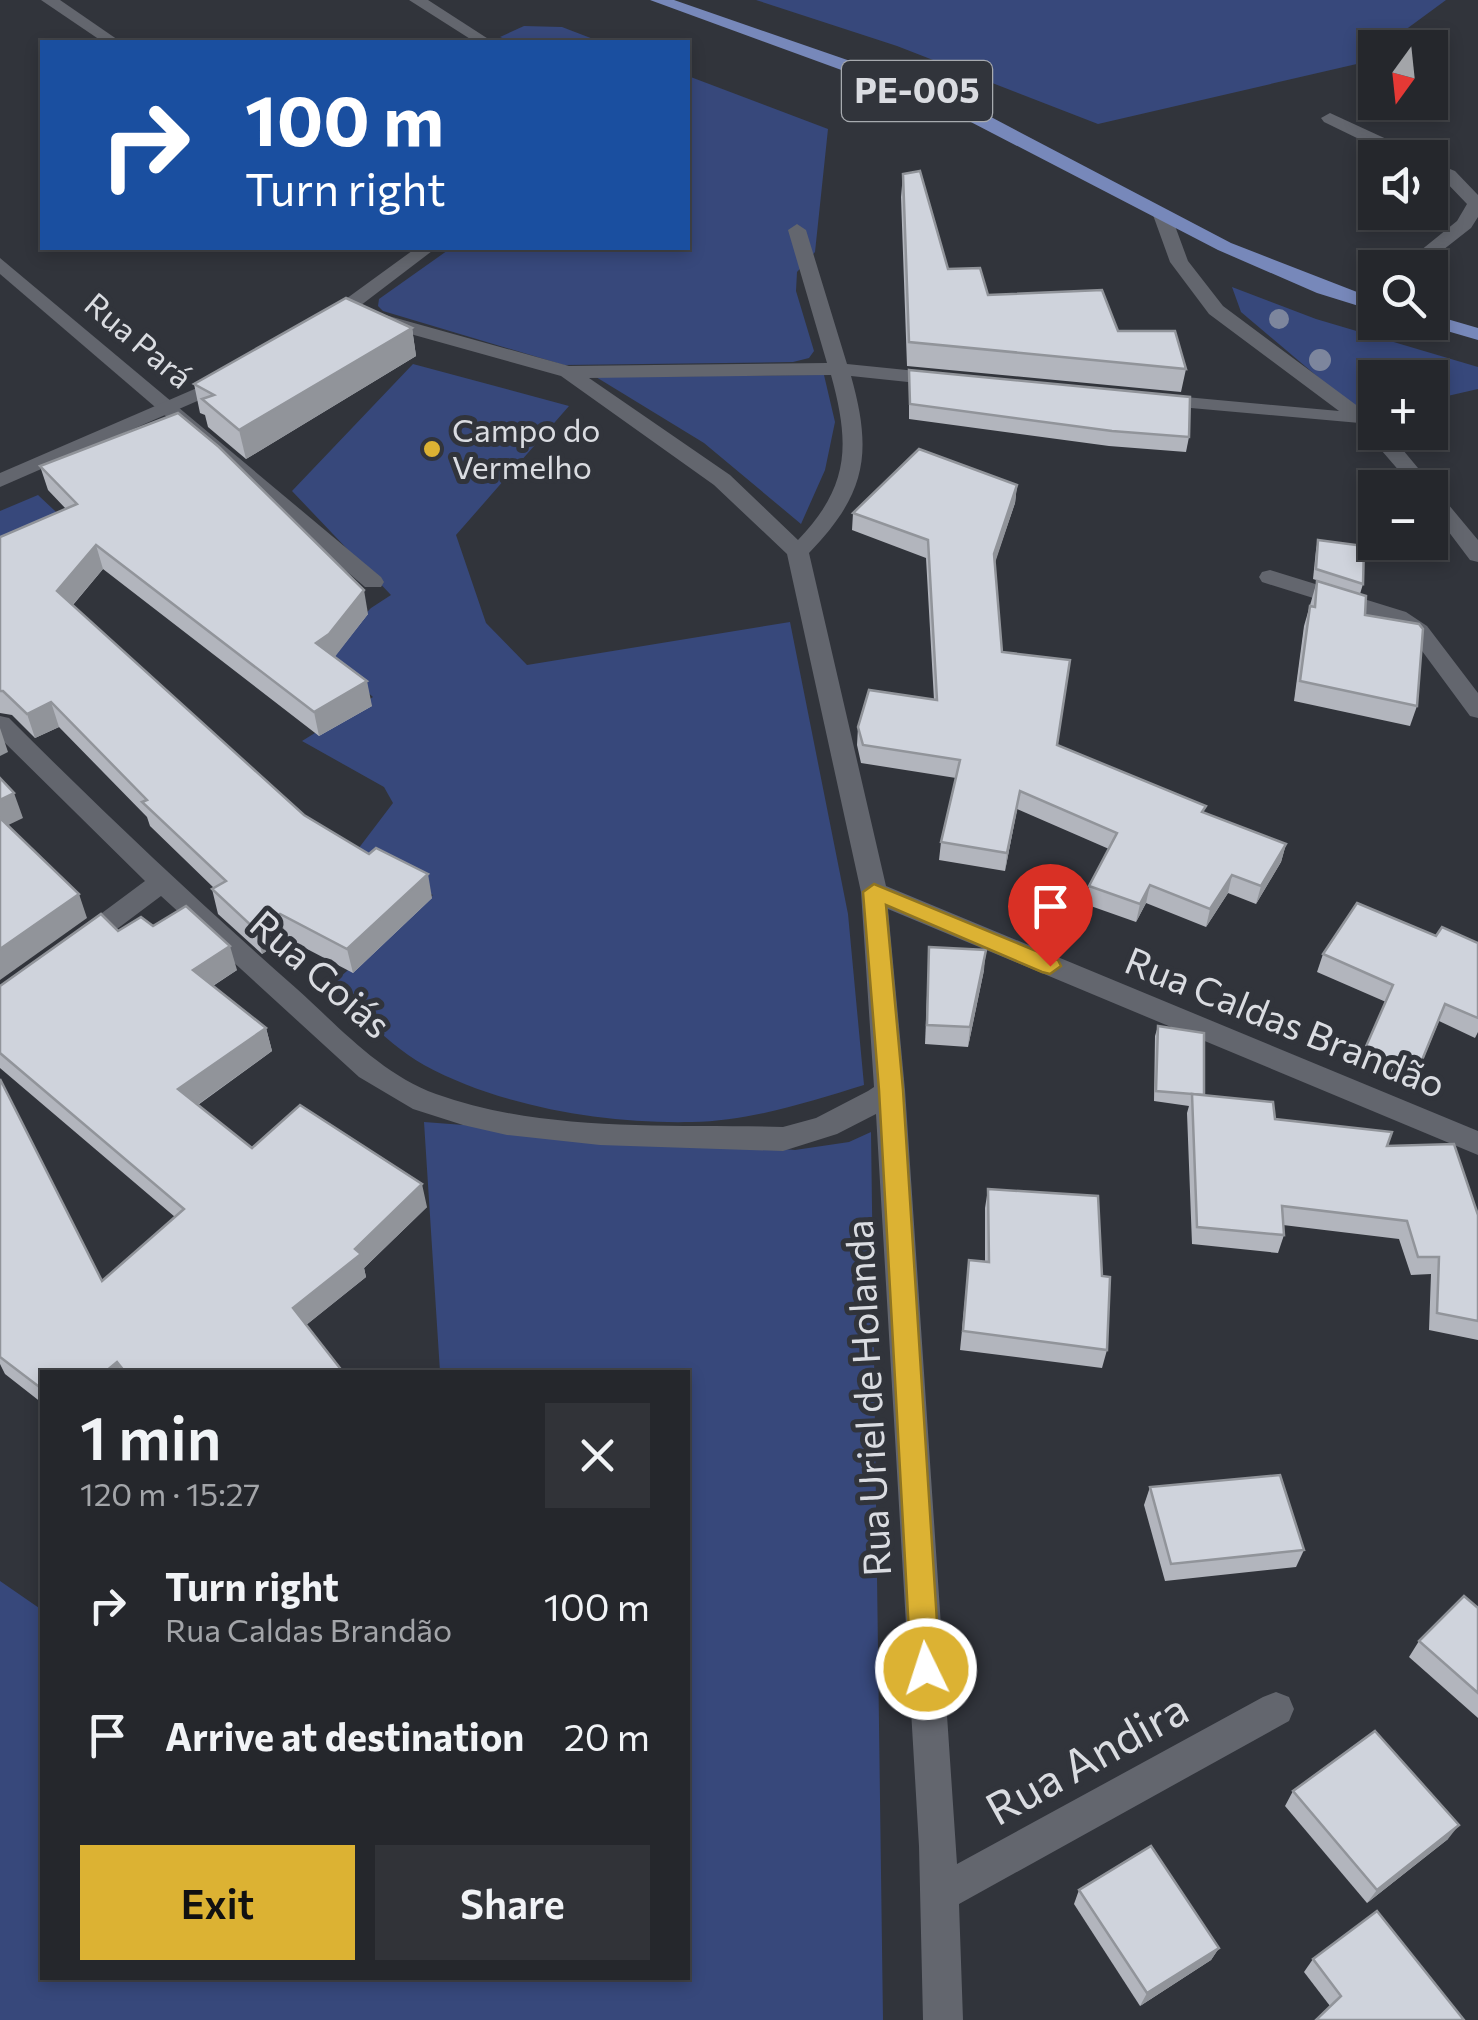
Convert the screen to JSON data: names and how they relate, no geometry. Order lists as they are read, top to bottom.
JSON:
{
  "streets": {
    "main road": ["PE-005"],
    "street": [
      "Rua Pará",
      "Rua Goiás",
      "Rua Caldas Brandão",
      "Rua Uriel de Holanda",
      "Rua Andira"
    ]
  },
  "crossings": [
    ["Rua Goiás", "Rua Uriel de Holanda"],
    ["Rua Caldas Brandão", "Rua Uriel de Holanda"],
    ["Rua Uriel de Holanda", "Rua Andira"]
  ],
  "places": ["Campo do Vermelho"],
  "north": "bottom",
  "page": {
    "map_buttons": ["+", "−"],
    "turn": ["100 m", "Turn right"],
    "heading": ["1 min", "120 m · 15:27"],
    "list": [
      {
        "name": "Turn right",
        "note": "Rua Caldas Brandão",
        "value": "100 m"
      },
      {
        "name": "Arrive at destination",
        "value": "20 m"
      }
    ],
    "buttons": ["Exit", "Share"]
  }
}
